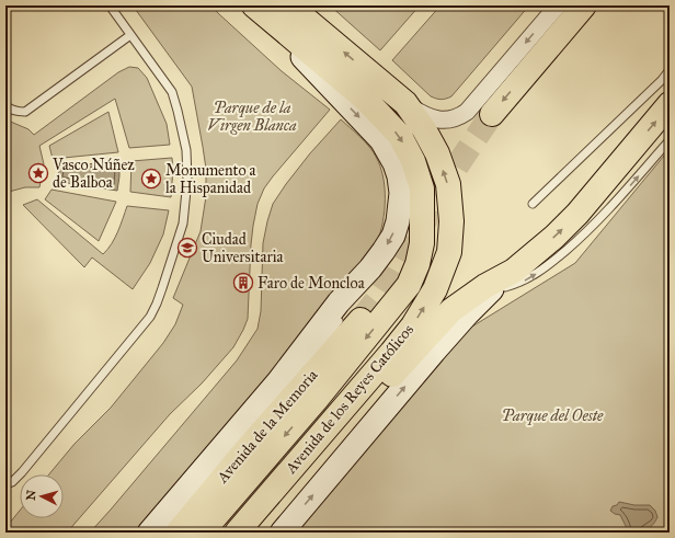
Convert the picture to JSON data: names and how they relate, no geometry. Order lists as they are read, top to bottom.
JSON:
{
  "streets": {
    "highway": ["Avenida de los Reyes Católicos", "Avenida de la Memoria"]
  },
  "crossings": [
    ["Avenida de los Reyes Católicos", "Avenida de la Memoria"]
  ],
  "parks": ["Parque de la Virgen Blanca", "Parque del Oeste"],
  "places": {
    "place": ["Vasco Núñez de Balboa", "Monumento a la Hispanidad"],
    "school or university": ["Ciudad Universitaria"],
    "building": ["Faro de Moncloa"]
  },
  "north": "left"
}
